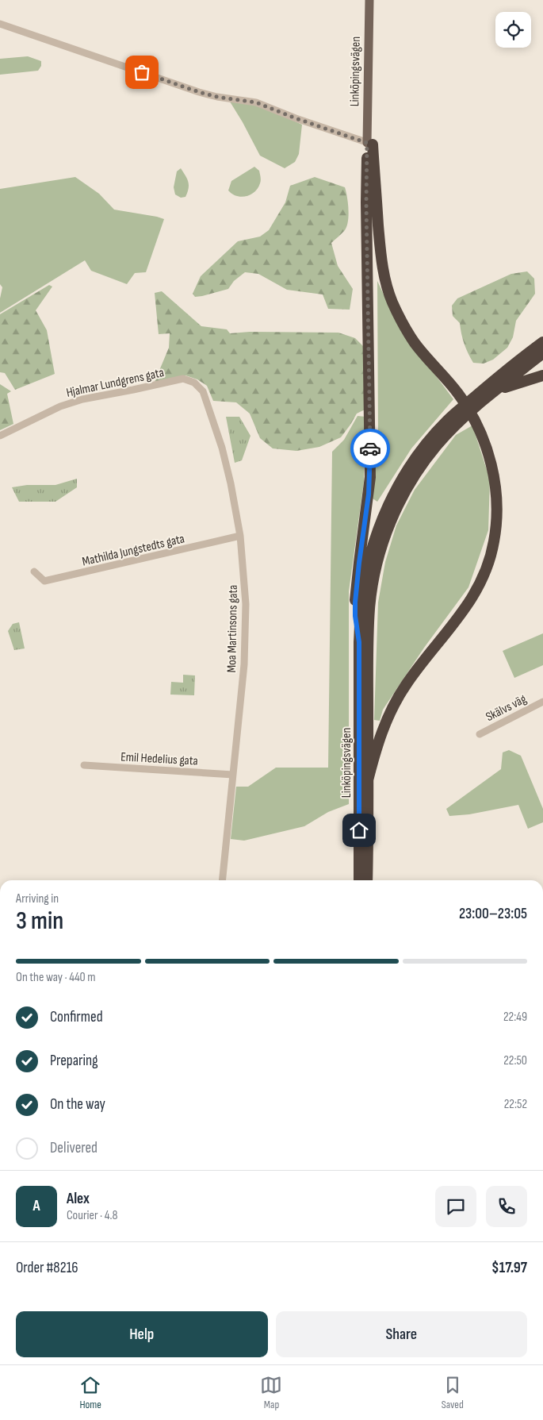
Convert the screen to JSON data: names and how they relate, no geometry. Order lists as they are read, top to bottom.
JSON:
{
  "streets": {
    "highway": ["Linköpingsvägen"],
    "street": [
      "Hjalmar Lundgrens gata",
      "Mathilda Jungstedts gata",
      "Moa Martinsons gata",
      "Skälvs väg",
      "Emil Hedelius gata"
    ]
  },
  "crossings": [
    ["Hjalmar Lundgrens gata", "Moa Martinsons gata"],
    ["Mathilda Jungstedts gata", "Moa Martinsons gata"],
    ["Moa Martinsons gata", "Emil Hedelius gata"]
  ],
  "page": {
    "heading": ["3 min", "Arriving in", "23:00–23:05"],
    "panel": [
      "Alex",
      "Courier · 4.8",
      "Order #8216",
      "$17.97"
    ],
    "bar": "On the way · 440 m",
    "list": [
      ["Confirmed", "22:49"],
      ["Preparing", "22:50"],
      ["On the way", "22:52"],
      "Delivered"
    ],
    "round": "A",
    "buttons": ["Help", "Share"],
    "tabs": ["Home", "Map", "Saved"]
  }
}
